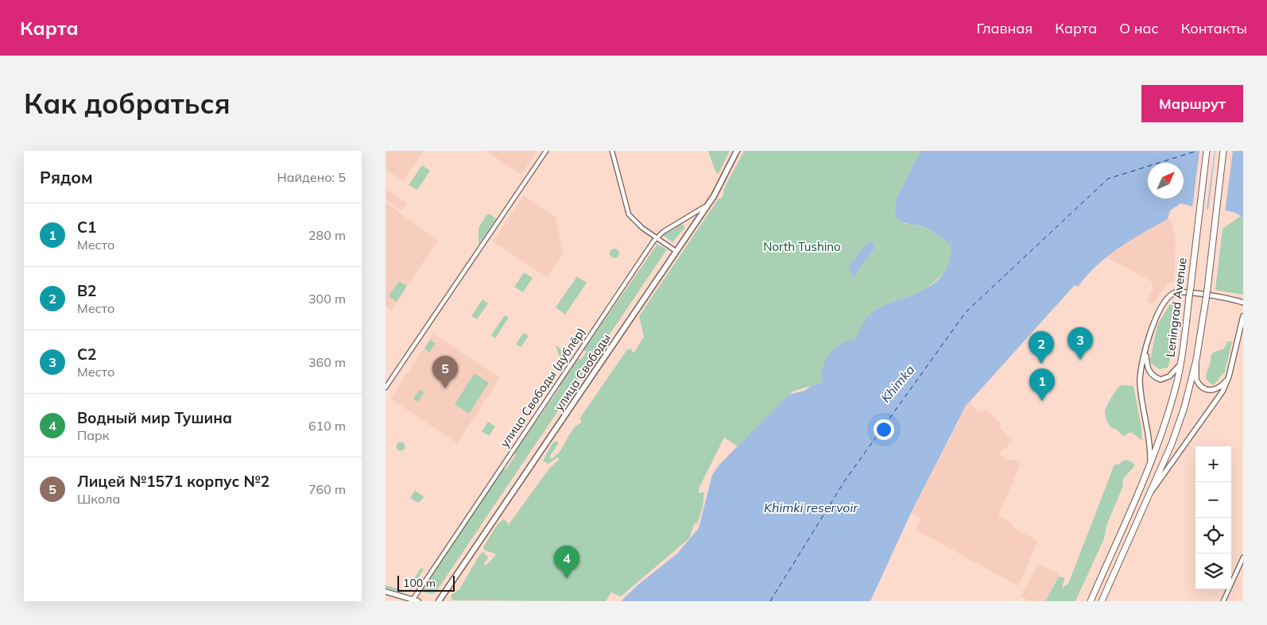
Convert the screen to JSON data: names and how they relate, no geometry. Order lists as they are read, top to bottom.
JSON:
{
  "streets": {
    "main road": ["Leningrad Avenue", "улица Свободы"],
    "street": ["улица Свободы (дублёр)"]
  },
  "crossings": [
    ["улица Свободы", "улица Свободы (дублёр)"]
  ],
  "water": ["Khimka", "Khimki reservoir"],
  "parks": ["North Tushino"],
  "scale_bar": "100 m",
  "north": "top right",
  "page": {
    "header": "Карта",
    "nav": [
      "Главная",
      "Карта",
      "О нас",
      "Контакты"
    ],
    "buttons": "Маршрут",
    "title": "Как добраться",
    "heading": ["Рядом", "Найдено: 5"],
    "list": [
      {
        "mark": "1",
        "name": "C1",
        "note": "Место",
        "value": "280 m"
      },
      {
        "mark": "2",
        "name": "B2",
        "note": "Место",
        "value": "300 m"
      },
      {
        "mark": "3",
        "name": "C2",
        "note": "Место",
        "value": "360 m"
      },
      {
        "mark": "4",
        "name": "Водный мир Тушина",
        "note": "Парк",
        "value": "610 m"
      },
      {
        "mark": "5",
        "name": "Лицей №1571 корпус №2",
        "note": "Школа",
        "value": "760 m"
      }
    ],
    "pins": [
      "3",
      "2",
      "5",
      "1",
      "4"
    ],
    "map_buttons": ["+", "−"],
    "scale": "100 m"
  }
}
